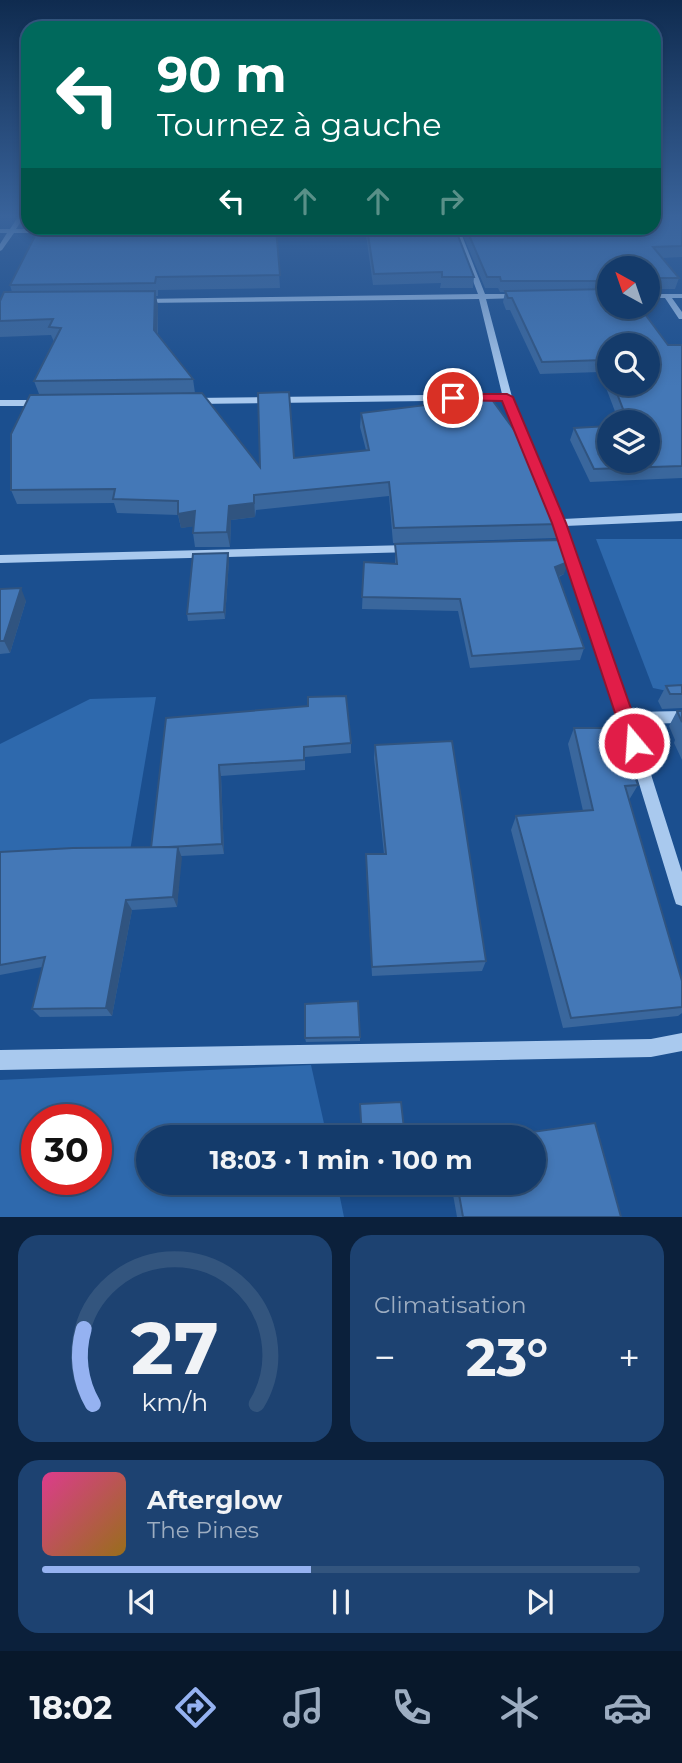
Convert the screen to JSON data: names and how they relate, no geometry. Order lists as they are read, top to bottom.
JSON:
{
  "north": "top left",
  "page": {
    "turn": ["90 m", "Tournez à gauche"],
    "limit": "30",
    "trip": "18:03 · 1 min · 100 m",
    "tile": "Climatisation",
    "heat": ["−", "23°", "+"],
    "song": ["Afterglow", "The Pines"],
    "tabs": "18:02",
    "gauge": ["27", "km/h"]
  }
}
